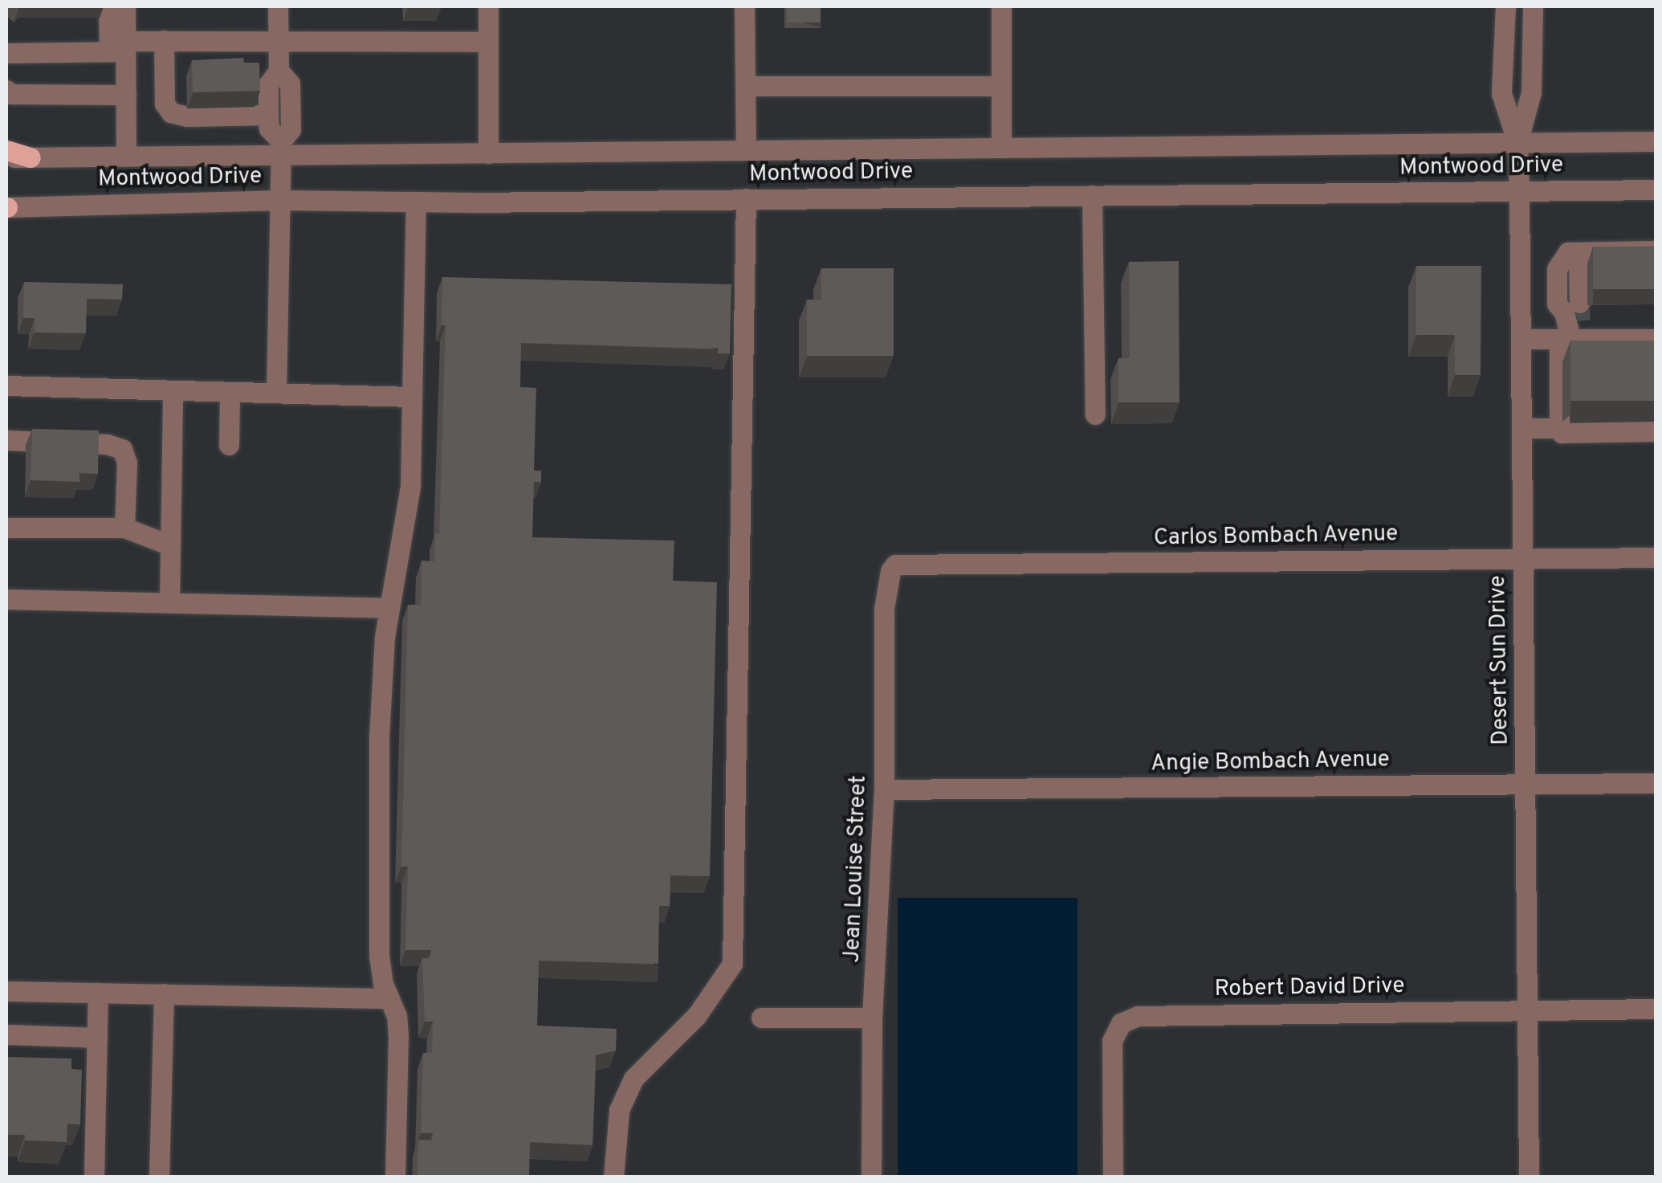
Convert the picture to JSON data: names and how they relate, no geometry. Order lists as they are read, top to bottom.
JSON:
{
  "streets": {
    "street": [
      "Montwood Drive",
      "Carlos Bombach Avenue",
      "Desert Sun Drive",
      "Angie Bombach Avenue",
      "Jean Louise Street",
      "Robert David Drive"
    ]
  },
  "crossings": [
    ["Montwood Drive", "Desert Sun Drive"],
    ["Carlos Bombach Avenue", "Desert Sun Drive"],
    ["Carlos Bombach Avenue", "Jean Louise Street"],
    ["Desert Sun Drive", "Angie Bombach Avenue"],
    ["Desert Sun Drive", "Robert David Drive"],
    ["Angie Bombach Avenue", "Jean Louise Street"]
  ]
}
